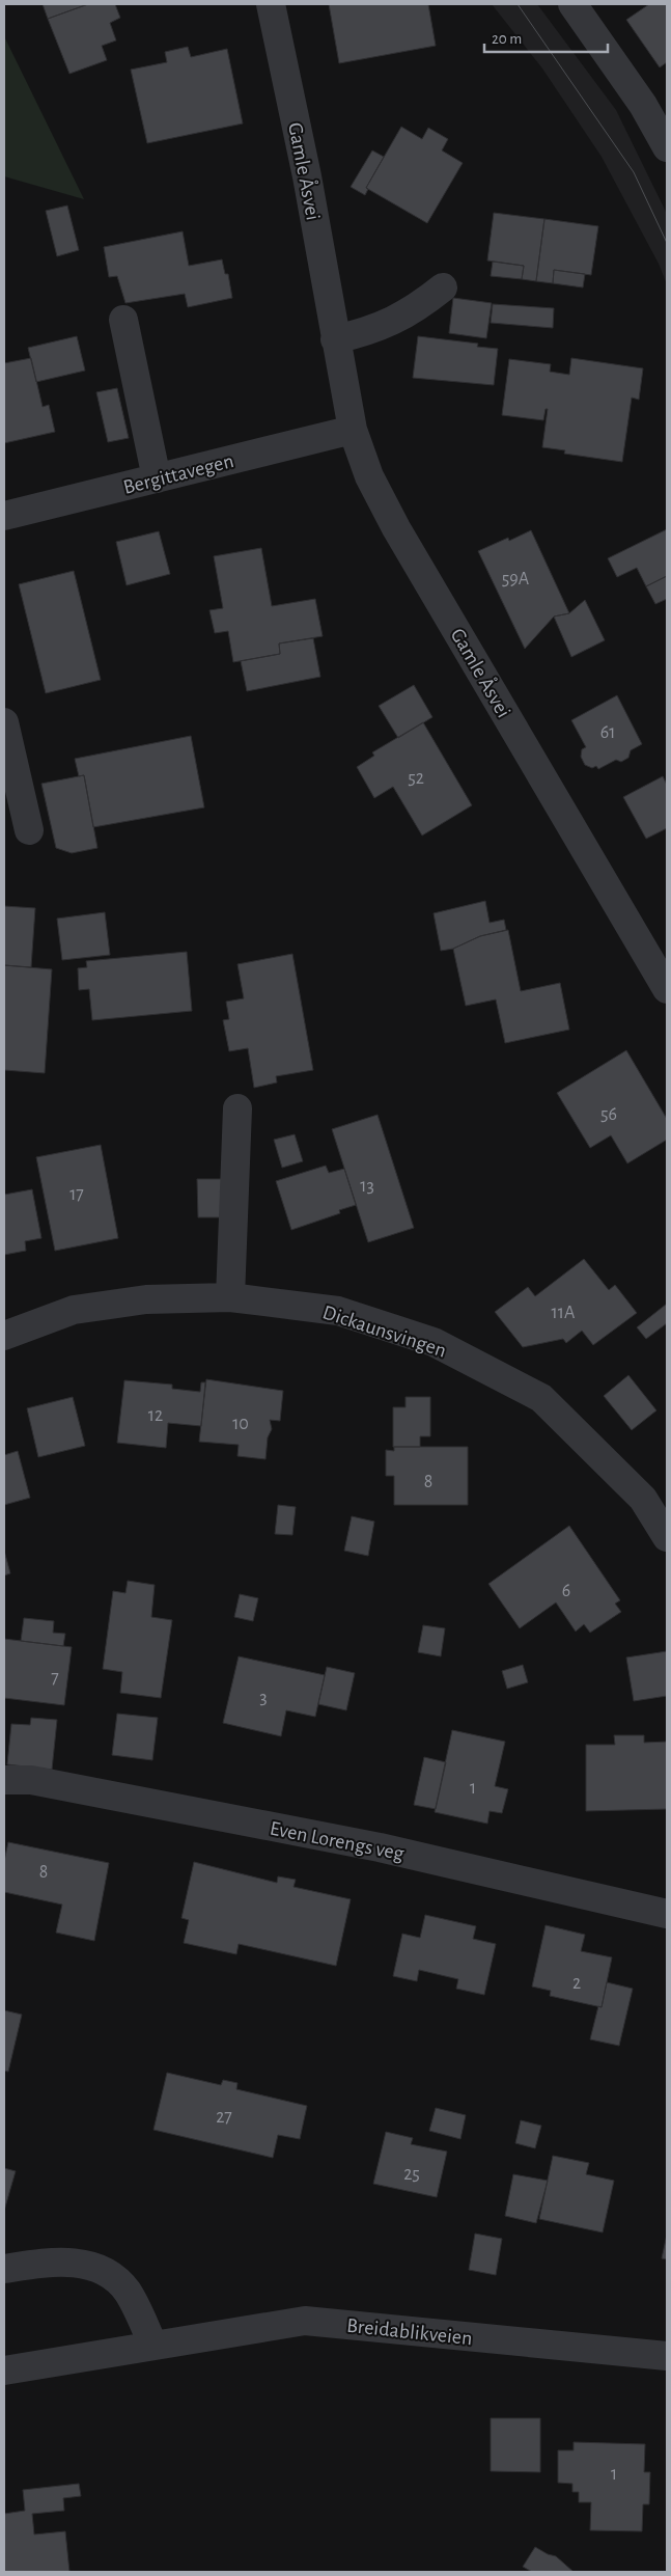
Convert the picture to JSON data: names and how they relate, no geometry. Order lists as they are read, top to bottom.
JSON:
{
  "streets": {
    "street": [
      "Gamle Åsvei",
      "Bergittavegen",
      "Dickaunsvingen",
      "Even Lorengs veg",
      "Breidablikveien"
    ]
  },
  "crossings": [
    ["Gamle Åsvei", "Bergittavegen"]
  ],
  "house_numbers": [
    "59A",
    "61",
    "52",
    "56",
    "13",
    "17",
    "11A",
    "12",
    "10",
    "8",
    "6",
    "7",
    "3",
    "1",
    "8",
    "2",
    "27",
    "25",
    "1"
  ],
  "scale_bar": "20 m"
}
